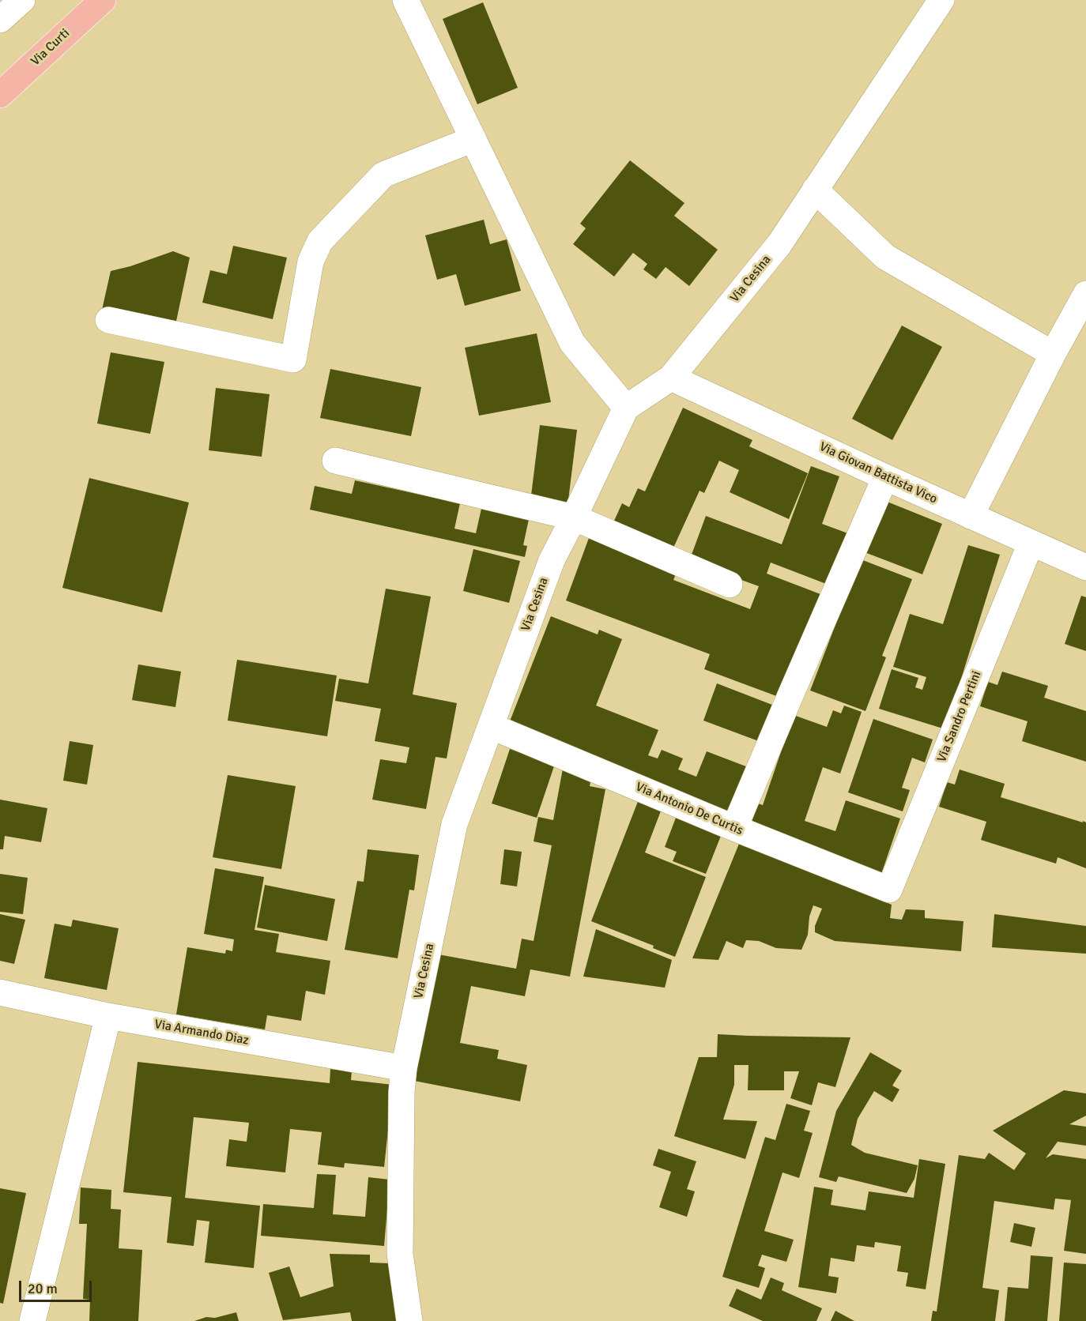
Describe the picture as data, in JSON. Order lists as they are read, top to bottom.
{
  "streets": {
    "main road": ["Via Curti"],
    "street": [
      "Via Cesina",
      "Via Giovan Battista Vico",
      "Via Sandro Pertini",
      "Via Antonio De Curtis",
      "Via Armando Diaz"
    ]
  },
  "crossings": [
    ["Via Cesina", "Via Giovan Battista Vico"],
    ["Via Cesina", "Via Antonio De Curtis"],
    ["Via Cesina", "Via Armando Diaz"],
    ["Via Giovan Battista Vico", "Via Sandro Pertini"],
    ["Via Sandro Pertini", "Via Antonio De Curtis"]
  ],
  "scale_bar": "20 m"
}
